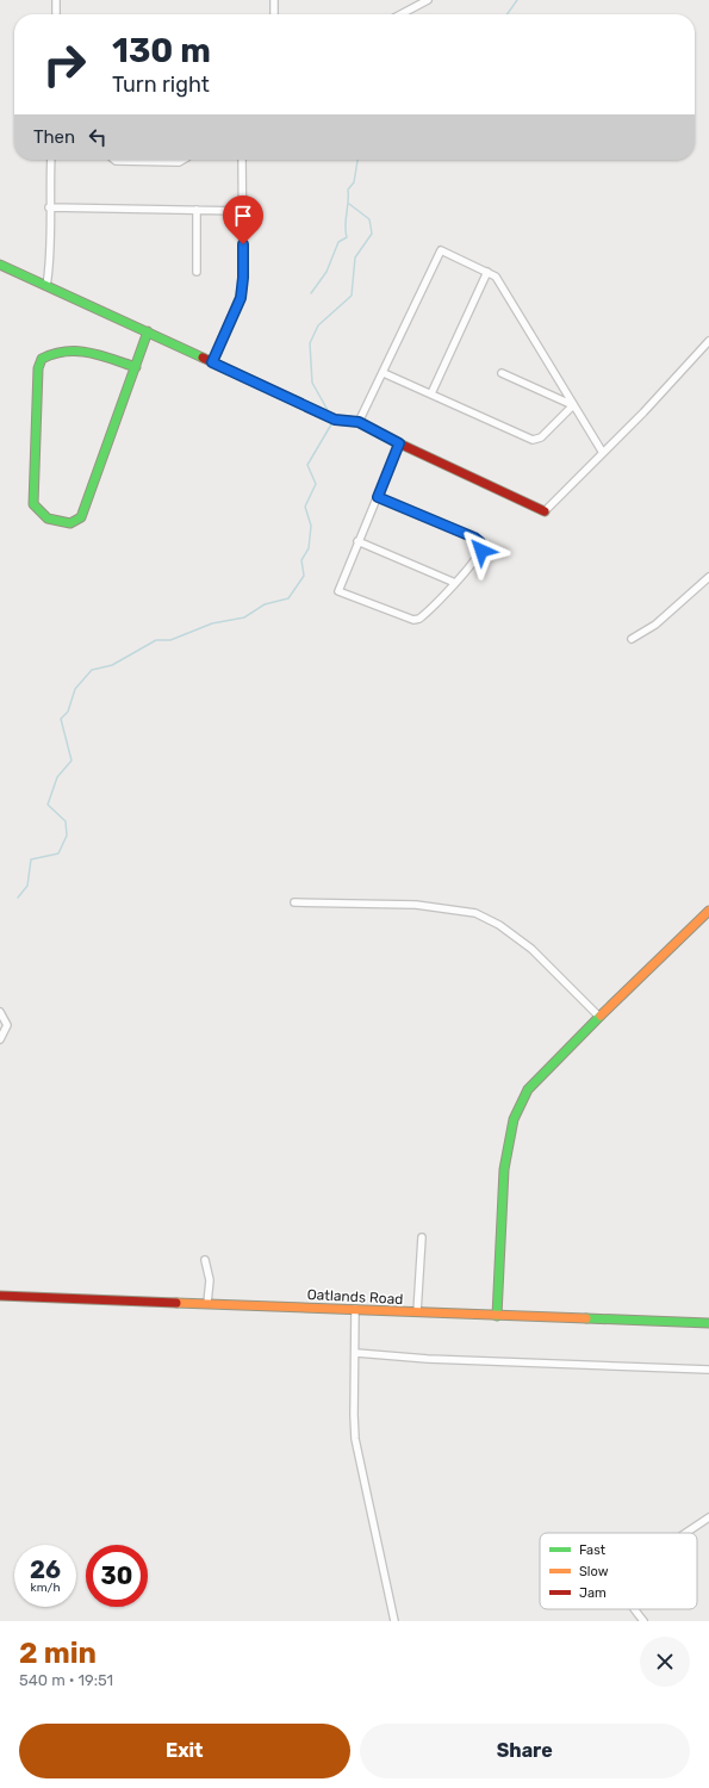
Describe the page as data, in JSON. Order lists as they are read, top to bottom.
{
  "streets": {
    "street": ["Oatlands Road"]
  },
  "legend": ["Fast", "Slow", "Jam"],
  "page": {
    "turn": ["130 m", "Turn right"],
    "then": "Then",
    "speed": "26 km/h",
    "limit": "30",
    "heading": ["2 min", "540 m · 19:51"],
    "buttons": ["Exit", "Share"]
  }
}
